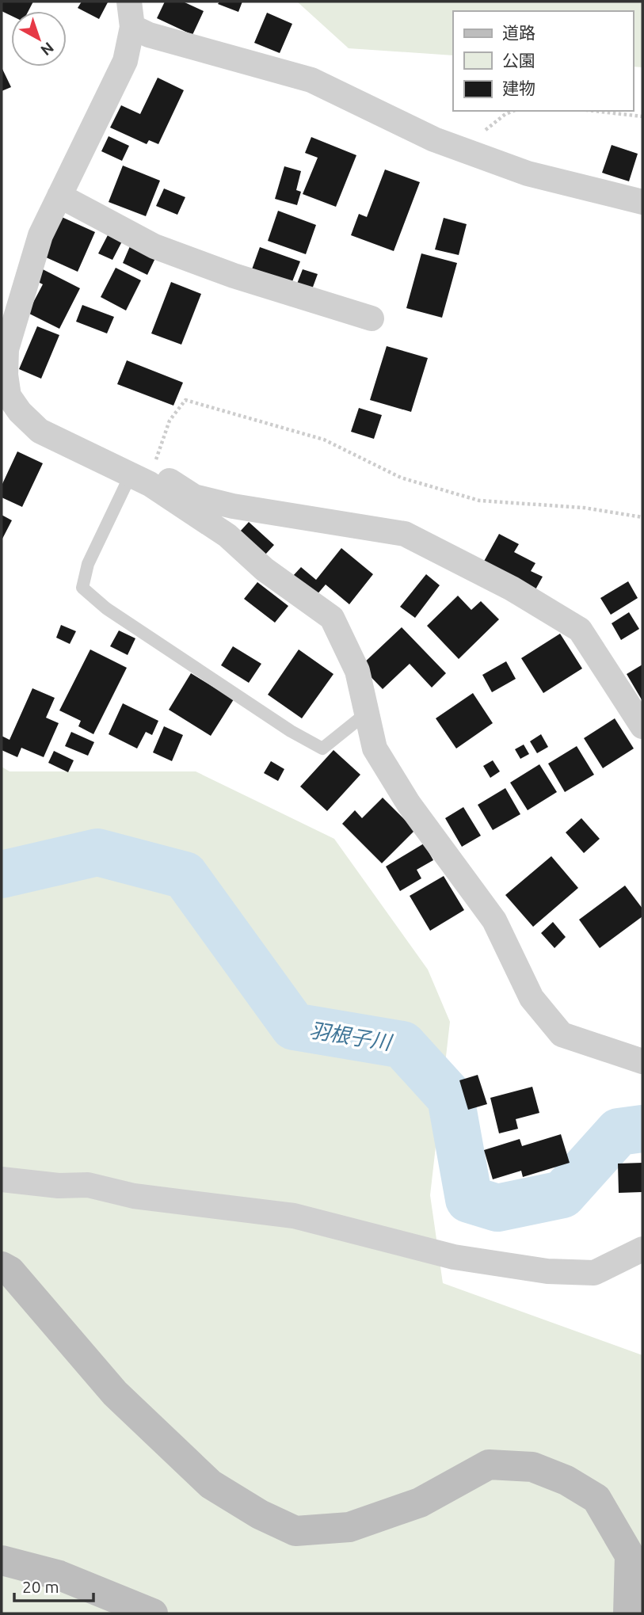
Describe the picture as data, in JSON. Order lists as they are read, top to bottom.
{
  "water": ["羽根子川"],
  "legend": ["道路", "公園", "建物"],
  "scale_bar": "20 m",
  "north": "bottom right"
}
